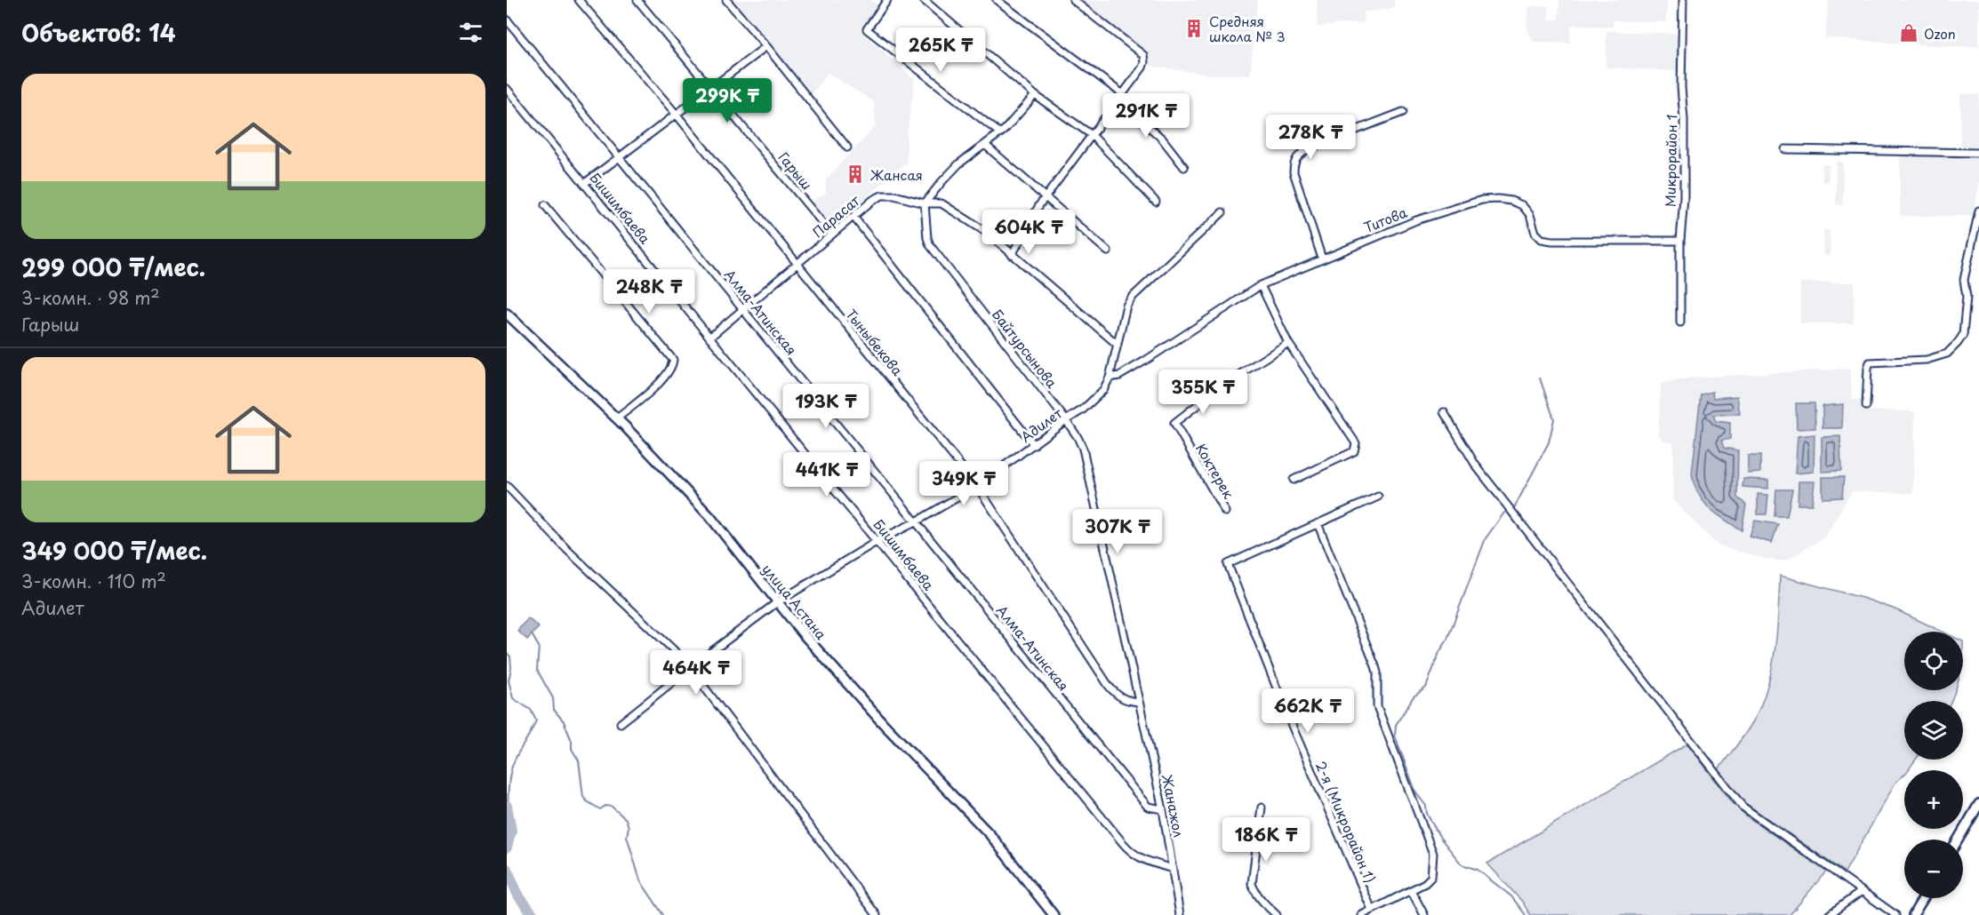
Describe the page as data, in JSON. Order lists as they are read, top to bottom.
{
  "streets": {
    "main road": ["улица Астана"],
    "street": [
      "Микрорайон 1",
      "Гарыш",
      "Бишимбаева",
      "Парасат",
      "Титова",
      "Алма-Атинская",
      "Тыныбекова",
      "Байтурсынова",
      "Адилет",
      "Коктерек",
      "Жанажол",
      "2-я (Микрорайон 1)"
    ]
  },
  "crossings": [
    ["Микрорайон 1", "Титова"],
    ["Гарыш", "Парасат"],
    ["Бишимбаева", "Парасат"],
    ["Бишимбаева", "Адилет"],
    ["Бишимбаева", "Жанажол"],
    ["Парасат", "Алма-Атинская"],
    ["Парасат", "Тыныбекова"],
    ["Парасат", "Байтурсынова"],
    ["Парасат", "Адилет"],
    ["Титова", "Адилет"],
    ["Алма-Атинская", "Адилет"],
    ["Алма-Атинская", "Жанажол"],
    ["Тыныбекова", "Байтурсынова"],
    ["Тыныбекова", "Адилет"],
    ["Тыныбекова", "Жанажол"],
    ["Байтурсынова", "Адилет"],
    ["Байтурсынова", "Жанажол"],
    ["Адилет", "улица Астана"]
  ],
  "places": {
    "building": ["Средняя школа № 3", "Жансая"],
    "shop": ["Ozon"]
  },
  "page": {
    "heading": "Объектов: 14",
    "price": [
      "265K ₸",
      "299K ₸",
      "291K ₸",
      "278K ₸",
      "604K ₸",
      "248K ₸",
      "355K ₸",
      "193K ₸",
      "441K ₸",
      "349K ₸",
      "307K ₸",
      "464K ₸",
      "662K ₸",
      "186K ₸"
    ],
    "list": [
      {
        "name": "299 000 ₸/мес.",
        "note": "3-комн. · 98 m² · Гарыш"
      },
      {
        "name": "349 000 ₸/мес.",
        "note": "3-комн. · 110 m² · Адилет"
      }
    ],
    "map_buttons": ["+", "−"]
  }
}
